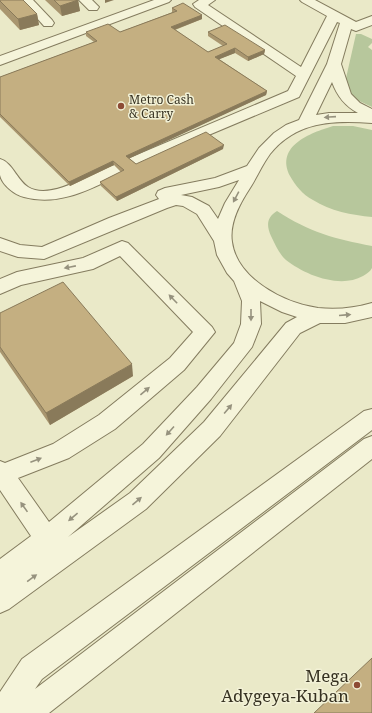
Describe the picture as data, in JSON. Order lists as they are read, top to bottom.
{
  "places": ["Metro Cash & Carry", "Mega Adygeya-Kuban"]
}
